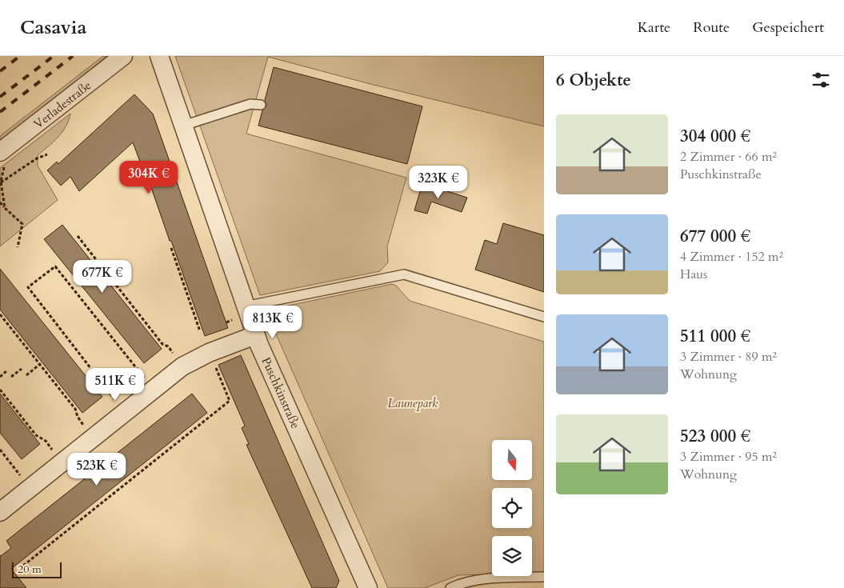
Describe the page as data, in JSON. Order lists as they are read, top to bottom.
{
  "streets": {
    "street": ["Verladestraße", "Puschkinstraße"]
  },
  "parks": ["Launepark"],
  "scale_bar": "20 m",
  "north": "bottom",
  "page": {
    "header": "Casavia",
    "nav": ["Karte", "Route", "Gespeichert"],
    "heading": "6 Objekte",
    "list": [
      {
        "name": "304 000 €",
        "note": "2 Zimmer · 66 m² · Puschkinstraße"
      },
      {
        "name": "677 000 €",
        "note": "4 Zimmer · 152 m² · Haus"
      },
      {
        "name": "511 000 €",
        "note": "3 Zimmer · 89 m² · Wohnung"
      },
      {
        "name": "523 000 €",
        "note": "3 Zimmer · 95 m² · Wohnung"
      }
    ],
    "price": [
      "304K €",
      "323K €",
      "677K €",
      "813K €",
      "511K €",
      "523K €"
    ],
    "scale": "20 m"
  }
}
